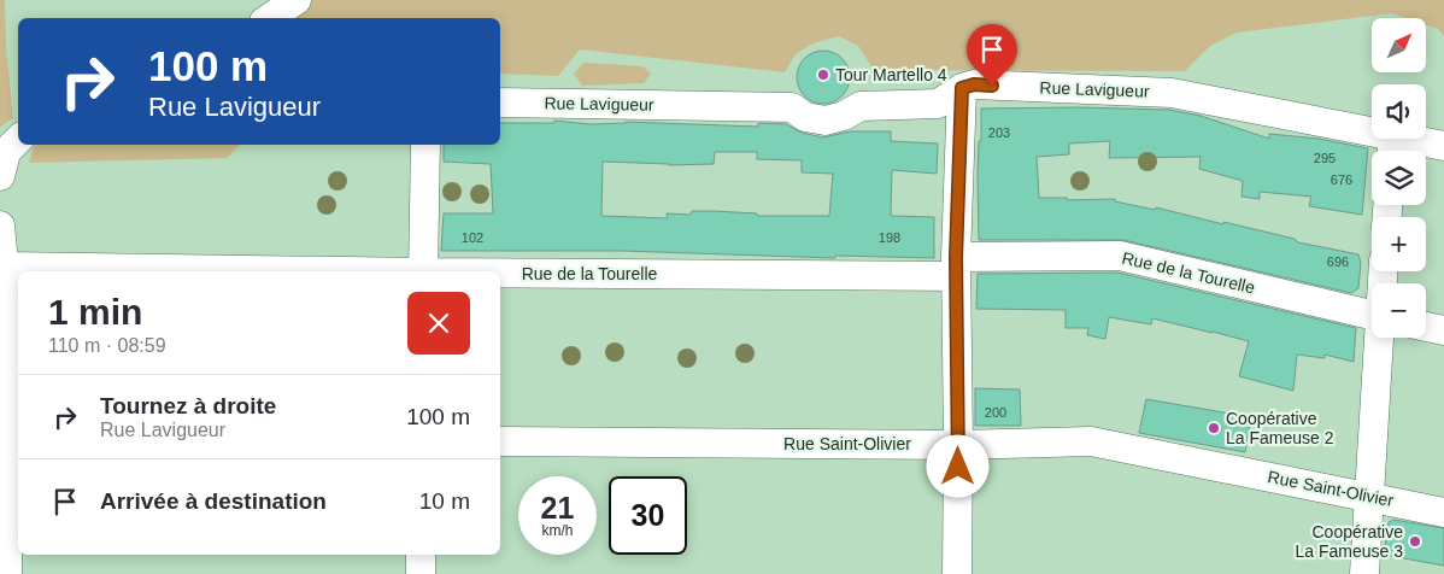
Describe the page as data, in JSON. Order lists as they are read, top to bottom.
{
  "streets": {
    "street": ["Rue Lavigueur", "Rue de la Tourelle", "Rue Saint-Olivier"]
  },
  "places": ["Tour Martello 4", "Coopérative La Fameuse 2", "Coopérative La Fameuse 3"],
  "house_numbers": [
    "203",
    "295",
    "676",
    "102",
    "198",
    "696",
    "200"
  ],
  "north": "top right",
  "page": {
    "map_buttons": ["+", "−"],
    "turn": ["100 m", "Rue Lavigueur"],
    "heading": ["1 min", "110 m · 08:59"],
    "list": [
      {
        "name": "Tournez à droite",
        "note": "Rue Lavigueur",
        "value": "100 m"
      },
      {
        "name": "Arrivée à destination",
        "value": "10 m"
      }
    ],
    "speed": "21 km/h",
    "limit": "30"
  }
}
